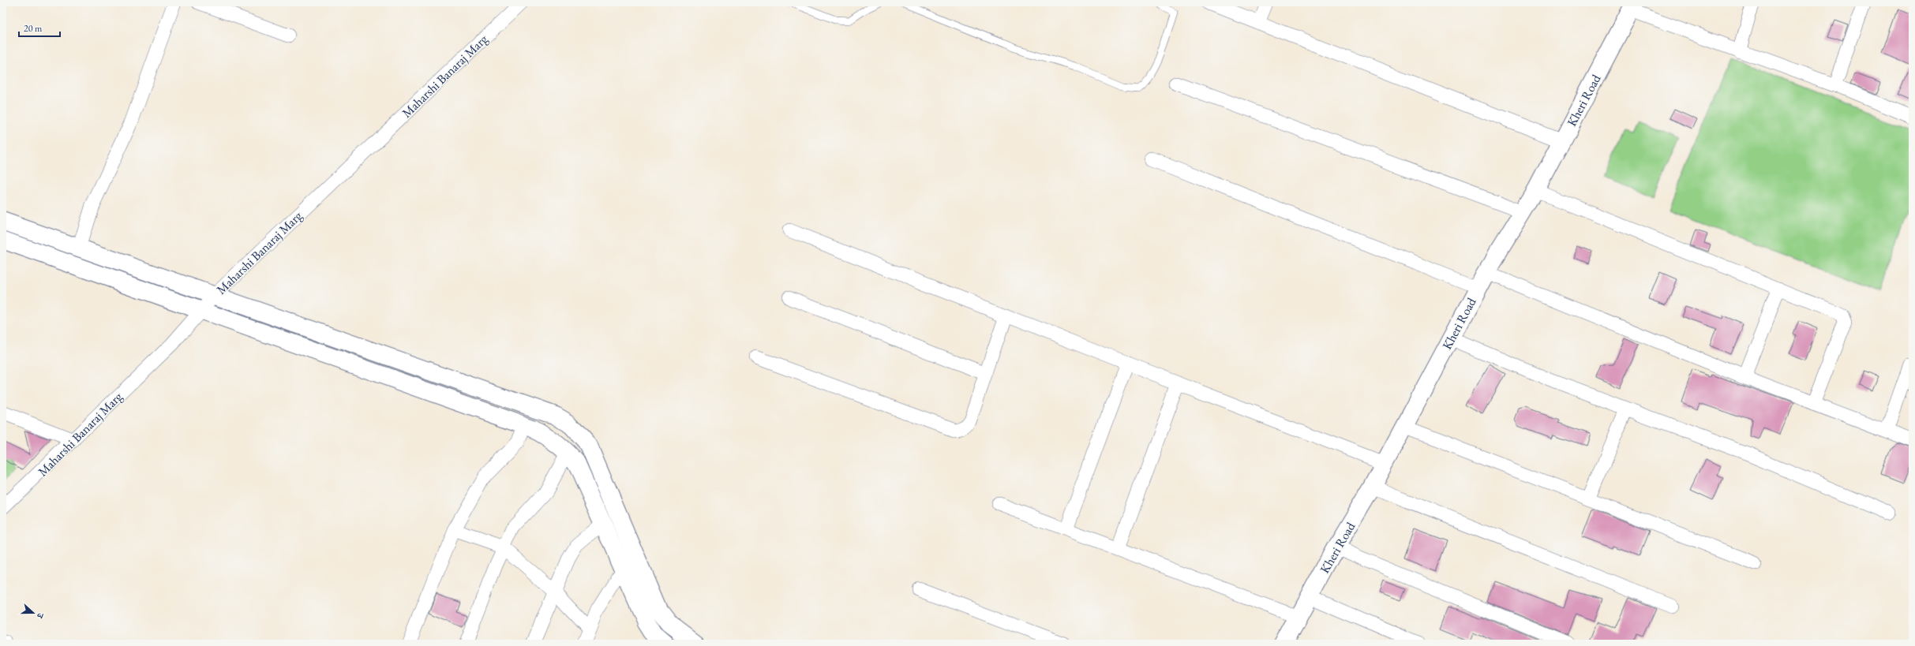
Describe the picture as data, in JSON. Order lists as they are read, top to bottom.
{
  "streets": {
    "street": ["Maharshi Banaraj Marg", "Kheri Road"]
  },
  "scale_bar": "20 m",
  "north": "right"
}
